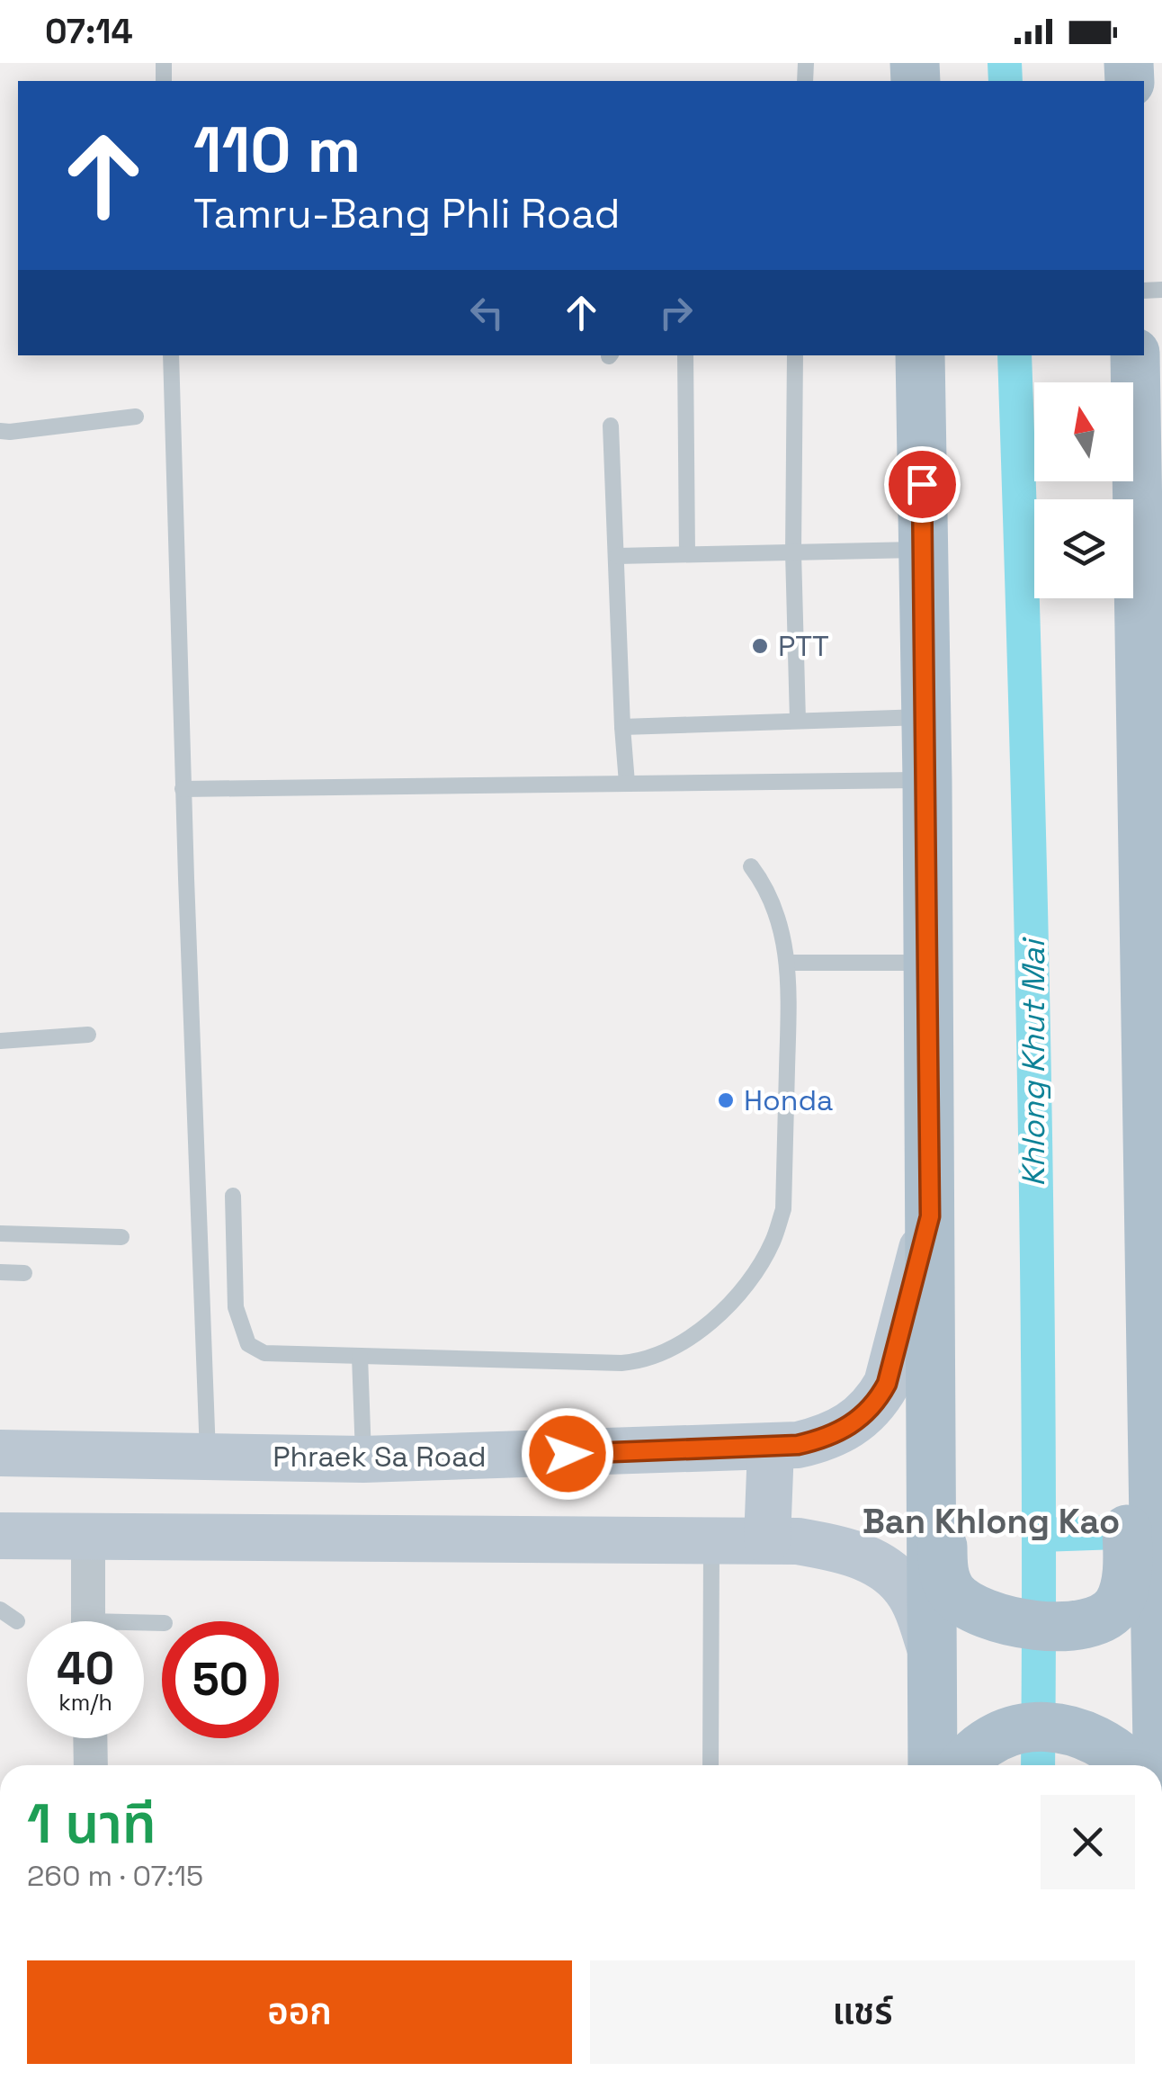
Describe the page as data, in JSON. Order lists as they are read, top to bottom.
{
  "streets": {
    "main road": ["Phraek Sa Road"]
  },
  "districts": ["Ban Khlong Kao"],
  "water": ["Khlong Khut Mai"],
  "places": ["PTT", "Honda"],
  "north": "top",
  "page": {
    "status": "07:14",
    "turn": ["110 m", "Tamru-Bang Phli Road"],
    "speed": "40 km/h",
    "limit": "50",
    "heading": ["1 นาที", "260 m · 07:15"],
    "buttons": ["ออก", "แชร์"]
  }
}
